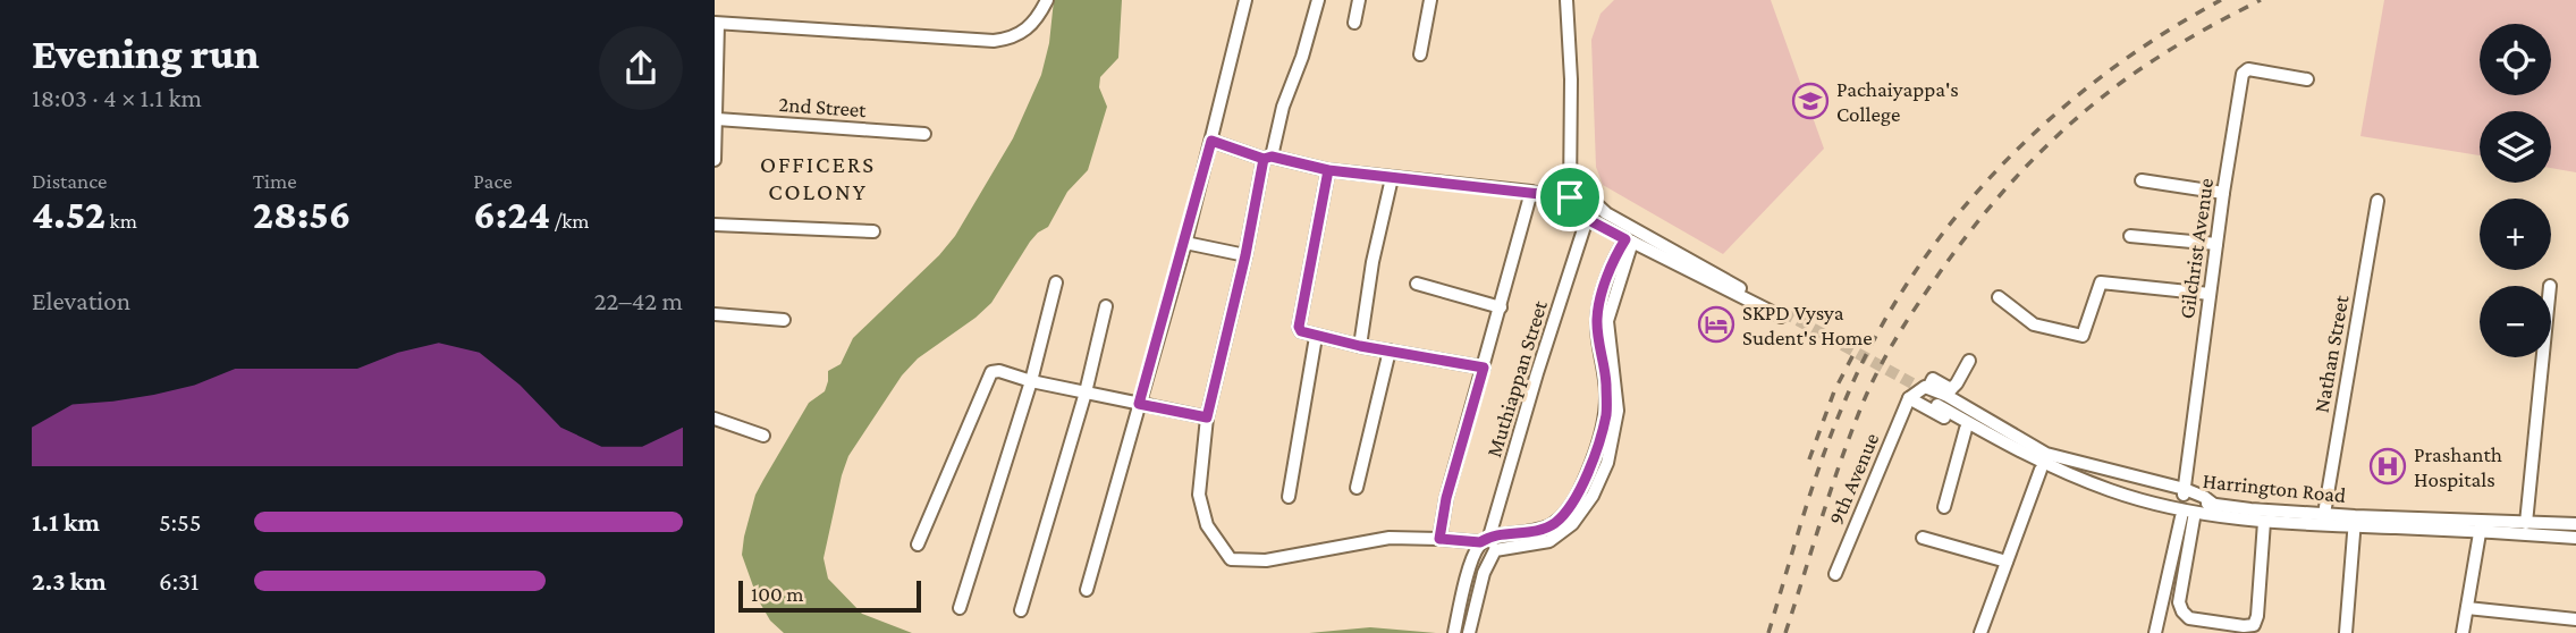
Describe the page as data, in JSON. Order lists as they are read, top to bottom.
{
  "streets": {
    "street": [
      "2nd Street",
      "Gilchrist Avenue",
      "Nathan Street",
      "Muthiappan Street",
      "9th Avenue",
      "Harrington Road"
    ]
  },
  "crossings": [
    ["Gilchrist Avenue", "Harrington Road"],
    ["Nathan Street", "Harrington Road"],
    ["9th Avenue", "Harrington Road"]
  ],
  "districts": ["OFFICERS COLONY"],
  "places": {
    "school or university": ["Pachaiyappa's College"],
    "hotel": ["SKPD Vysya Sudent's Home"],
    "hospital": ["Prashanth Hospitals"]
  },
  "scale_bar": "100 m",
  "page": {
    "heading": ["Evening run", "18:03 · 4 × 1.1 km"],
    "map_buttons": ["+", "−"],
    "stats": [
      ["Distance", "4.52 km"],
      ["Time", "28:56"],
      ["Pace", "6:24 /km"]
    ],
    "chart": ["Elevation", "22–42 m"],
    "list": [
      {
        "name": "1.1 km",
        "note": "5:55"
      },
      {
        "name": "2.3 km",
        "note": "6:31"
      }
    ],
    "scale": "100 m"
  }
}
